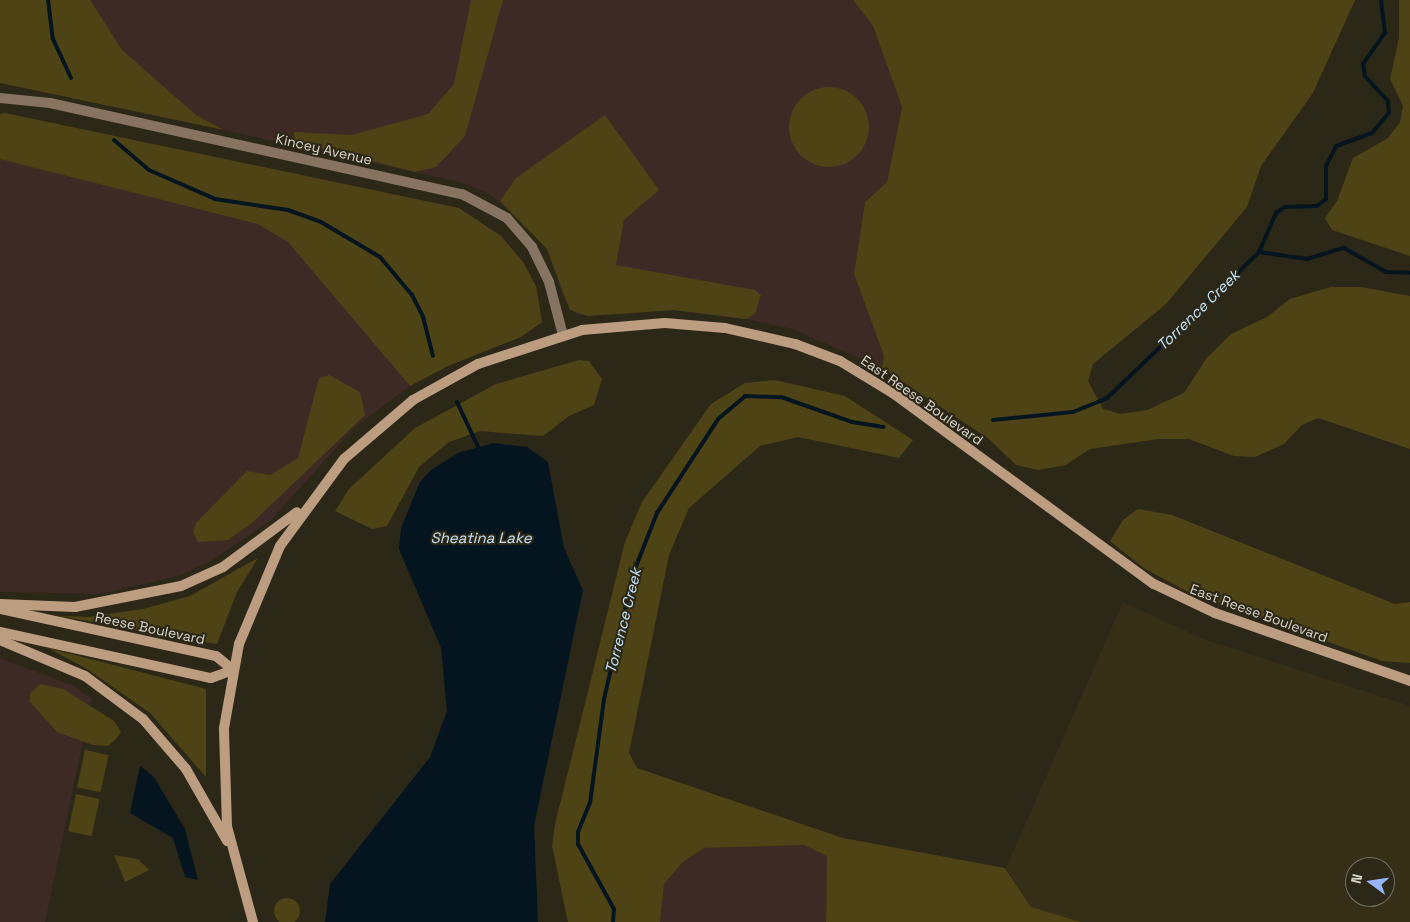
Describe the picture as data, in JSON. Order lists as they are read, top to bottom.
{
  "streets": {
    "street": ["Kincey Avenue", "East Reese Boulevard", "Reese Boulevard"]
  },
  "crossings": [
    ["Kincey Avenue", "East Reese Boulevard"],
    ["East Reese Boulevard", "Reese Boulevard"]
  ],
  "water": ["Torrence Creek", "Sheatina Lake"],
  "north": "left"
}
